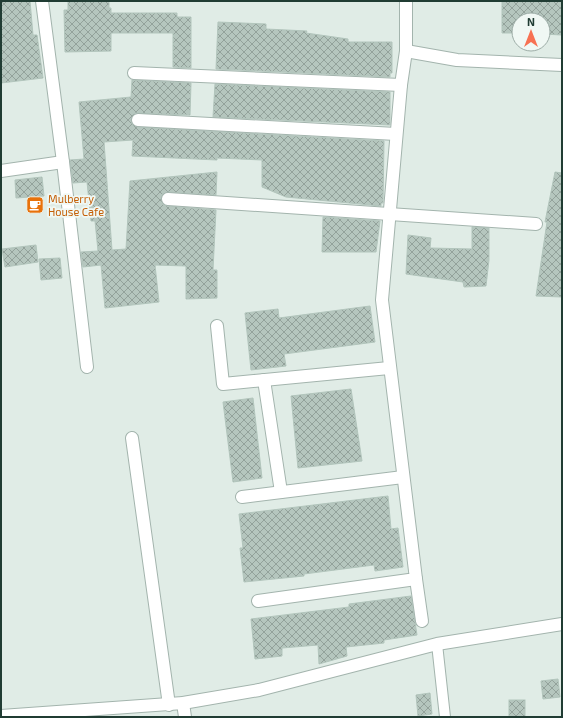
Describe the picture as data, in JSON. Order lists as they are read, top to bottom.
{
  "places": {
    "cafe": ["Mulberry House Cafe"]
  },
  "north": "top"
}
